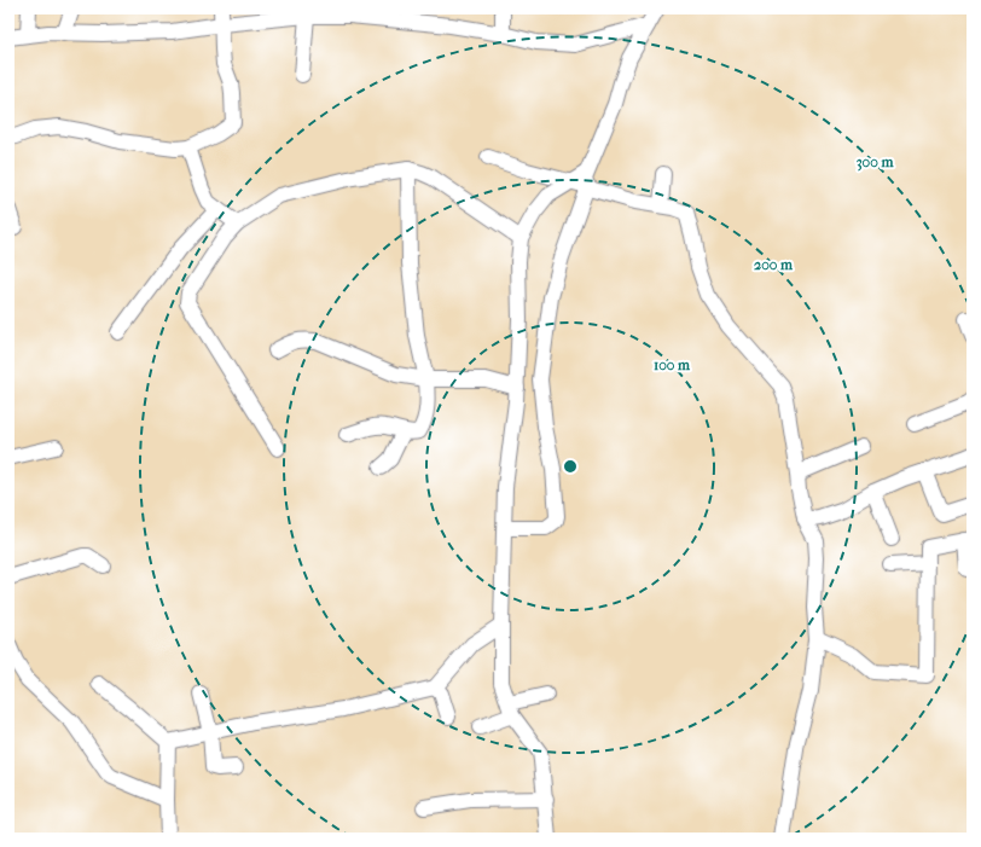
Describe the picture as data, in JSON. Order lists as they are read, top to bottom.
{
  "rings": ["300 m", "200 m", "100 m"]
}
